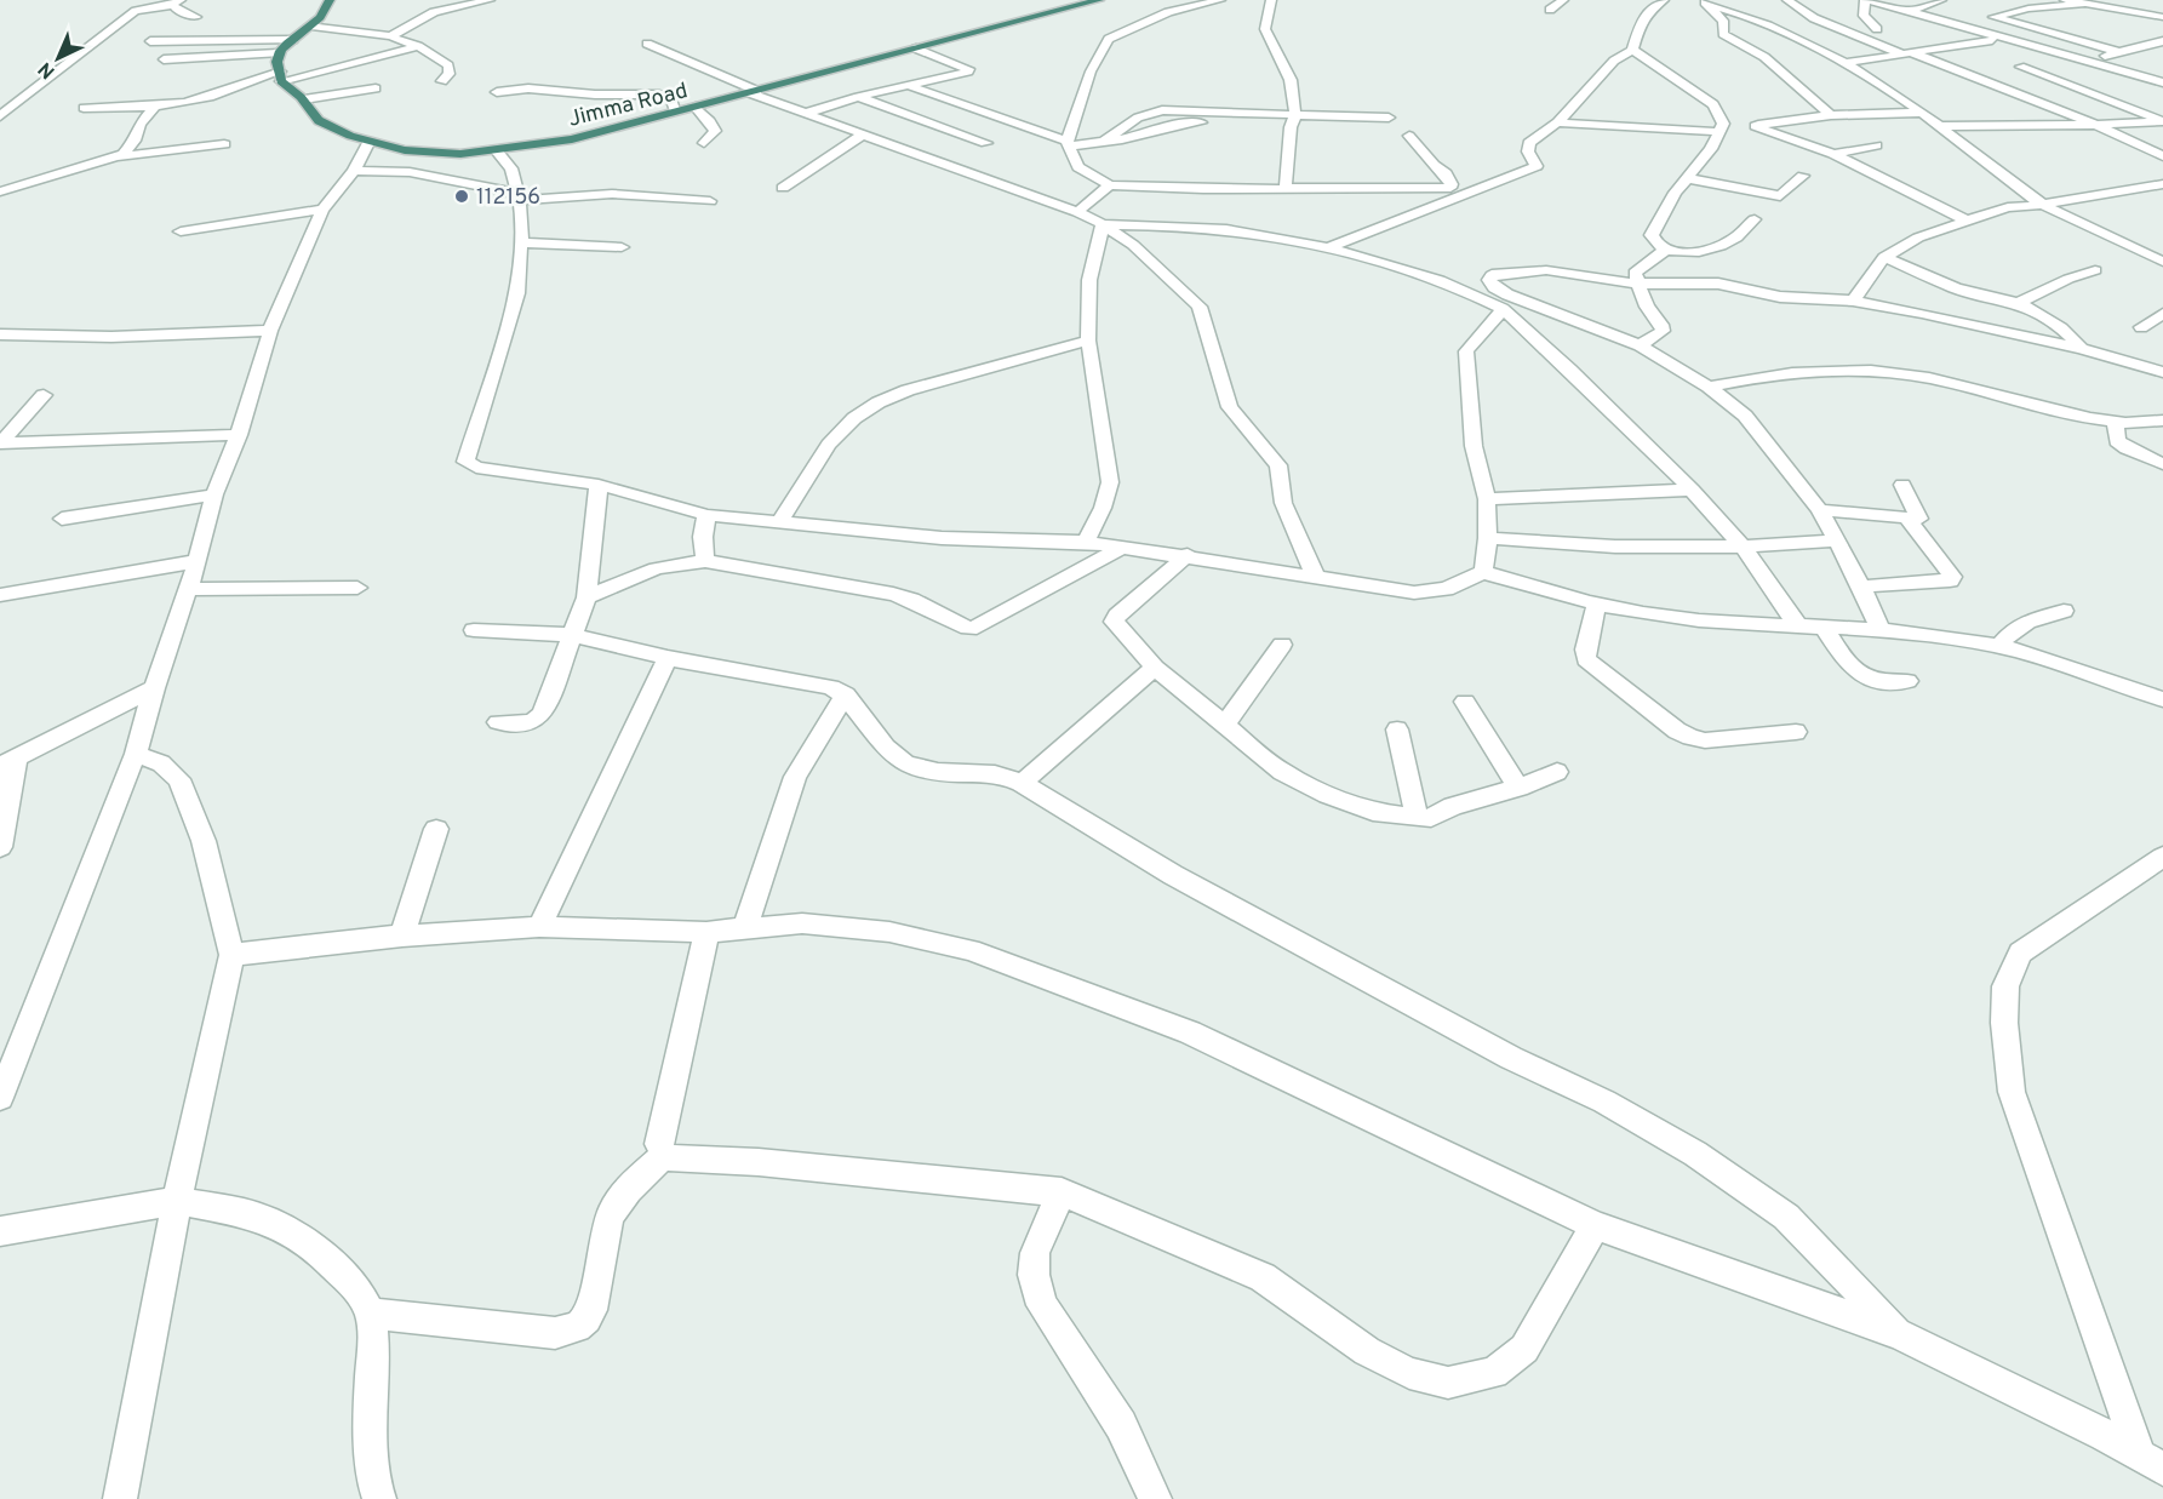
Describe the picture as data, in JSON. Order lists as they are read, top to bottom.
{
  "streets": {
    "highway": ["Jimma Road"]
  },
  "places": ["112156"],
  "north": "bottom left"
}
